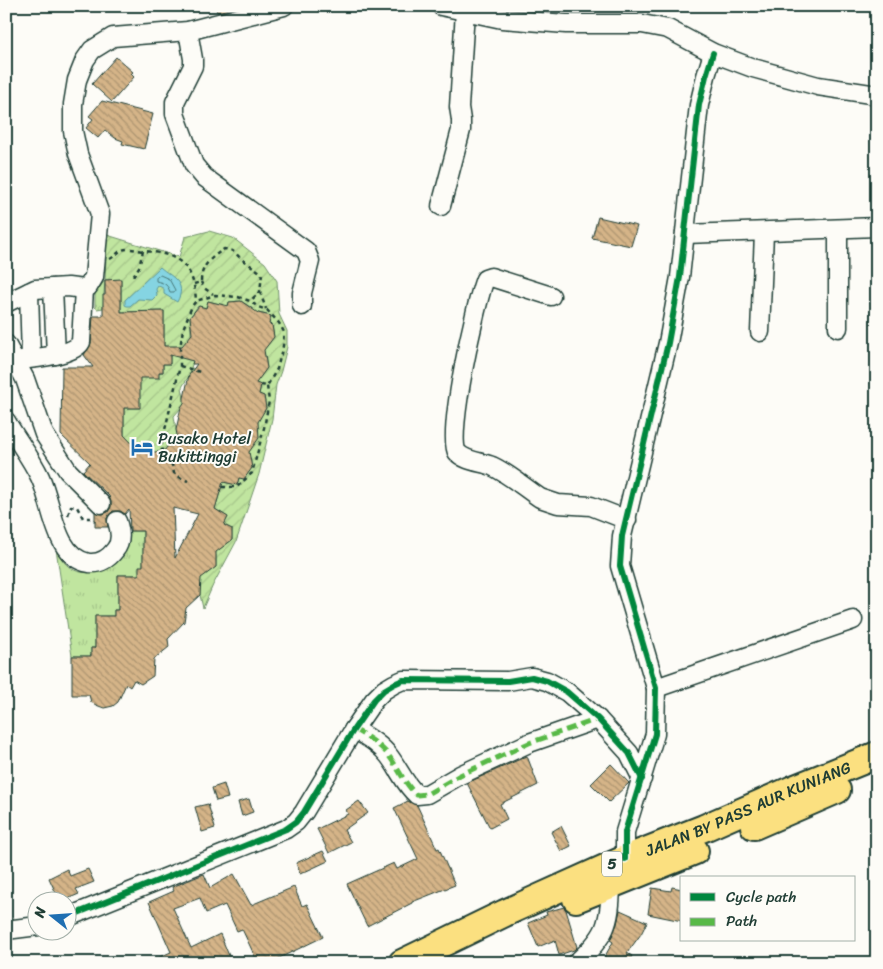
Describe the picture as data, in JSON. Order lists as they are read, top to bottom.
{
  "streets": {
    "highway": ["JALAN BY PASS AUR KUNIANG", "5"]
  },
  "places": {
    "hotel": ["Pusako Hotel Bukittinggi"]
  },
  "legend": ["Cycle path", "Path"],
  "north": "left"
}
